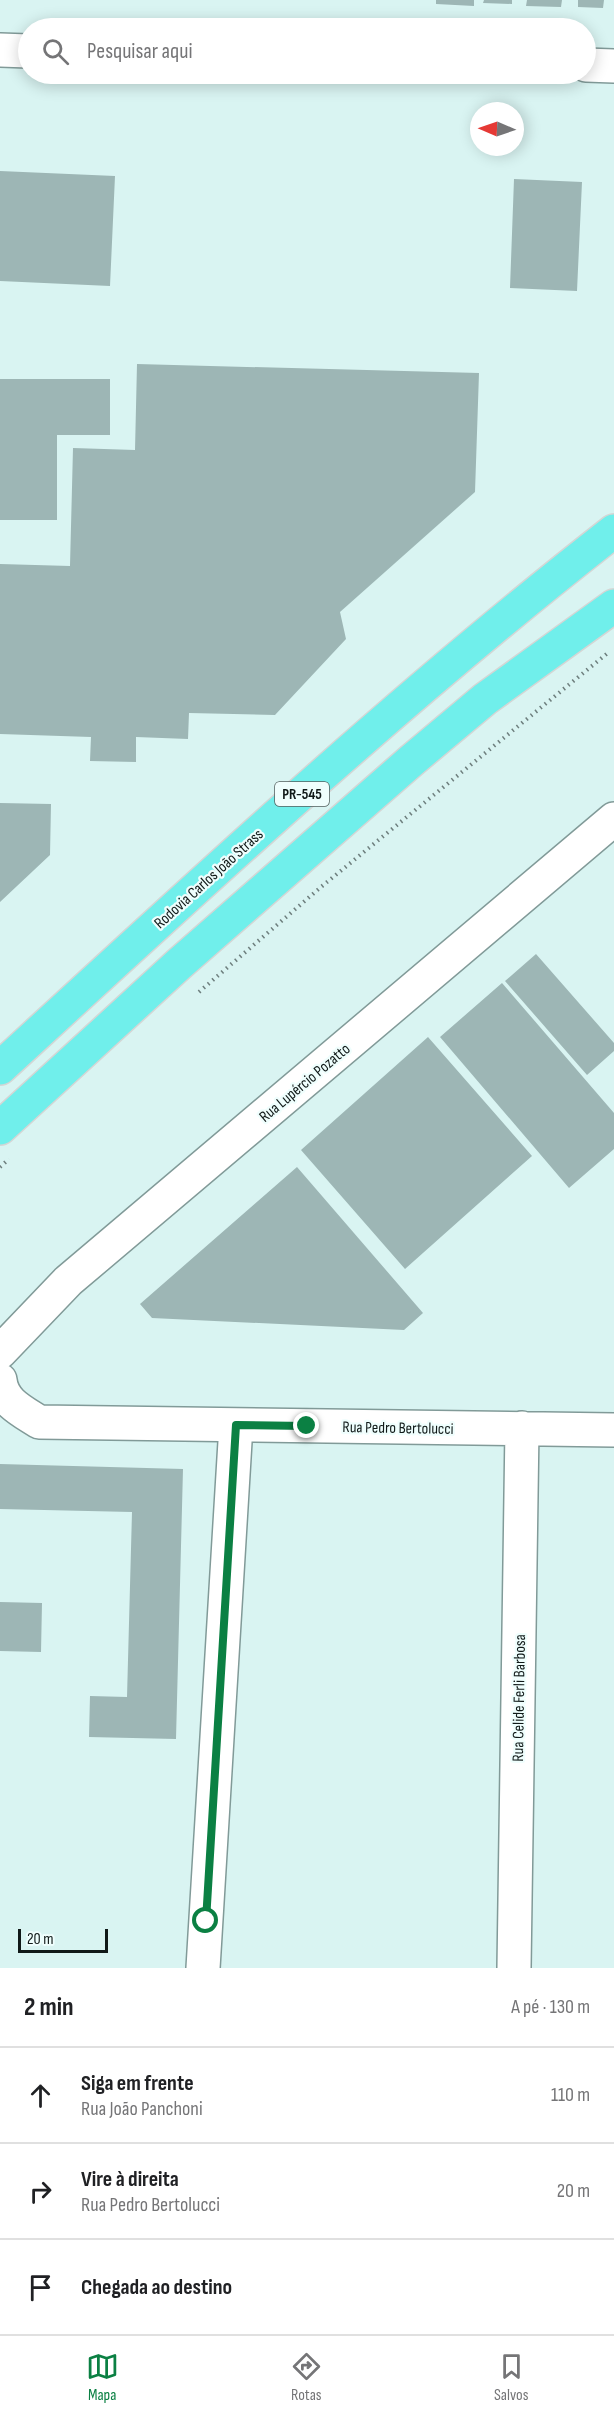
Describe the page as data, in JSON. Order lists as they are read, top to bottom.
{
  "streets": {
    "highway": ["PR-545", "Rodovia Carlos João Strass"],
    "street": ["Rua Lupércio Pozatto", "Rua Pedro Bertolucci", "Rua Celide Ferli Barbosa"]
  },
  "crossings": [
    ["Rua Pedro Bertolucci", "Rua Celide Ferli Barbosa"]
  ],
  "scale_bar": "20 m",
  "north": "left",
  "page": {
    "search": "Pesquisar aqui",
    "scale": "20 m",
    "heading": ["2 min", "A pé · 130 m"],
    "list": [
      ["Siga em frente", "Rua João Panchoni", "110 m"],
      ["Vire à direita", "Rua Pedro Bertolucci", "20 m"],
      "Chegada ao destino"
    ],
    "nav": ["Mapa", "Rotas", "Salvos"]
  }
}
